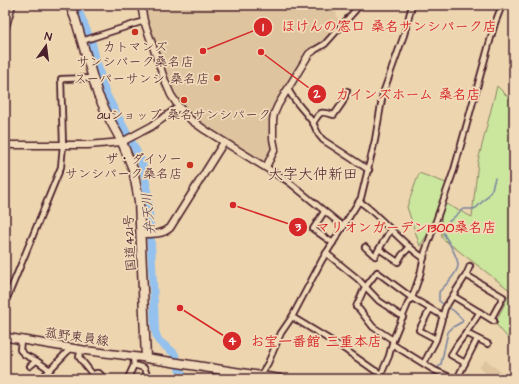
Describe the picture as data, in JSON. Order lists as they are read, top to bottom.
{
  "streets": {
    "highway": ["国道421号"],
    "main road": ["菰野東員線"]
  },
  "crossings": [
    ["国道421号", "菰野東員線"]
  ],
  "districts": ["大字大仲新田"],
  "water": ["弁天川"],
  "places": [
    "カトマンズ サンシパーク桑名店",
    "ほけんの窓口 桑名サンシパーク店",
    "カインズホーム 桑名店",
    "スーパーサンシ 桑名店",
    "auショップ 桑名サンシパーク",
    "ザ・ダイソー サンシパーク桑名店",
    "マリオンガーデン1300桑名店",
    "お宝一番館 三重本店"
  ],
  "north": "top"
}
